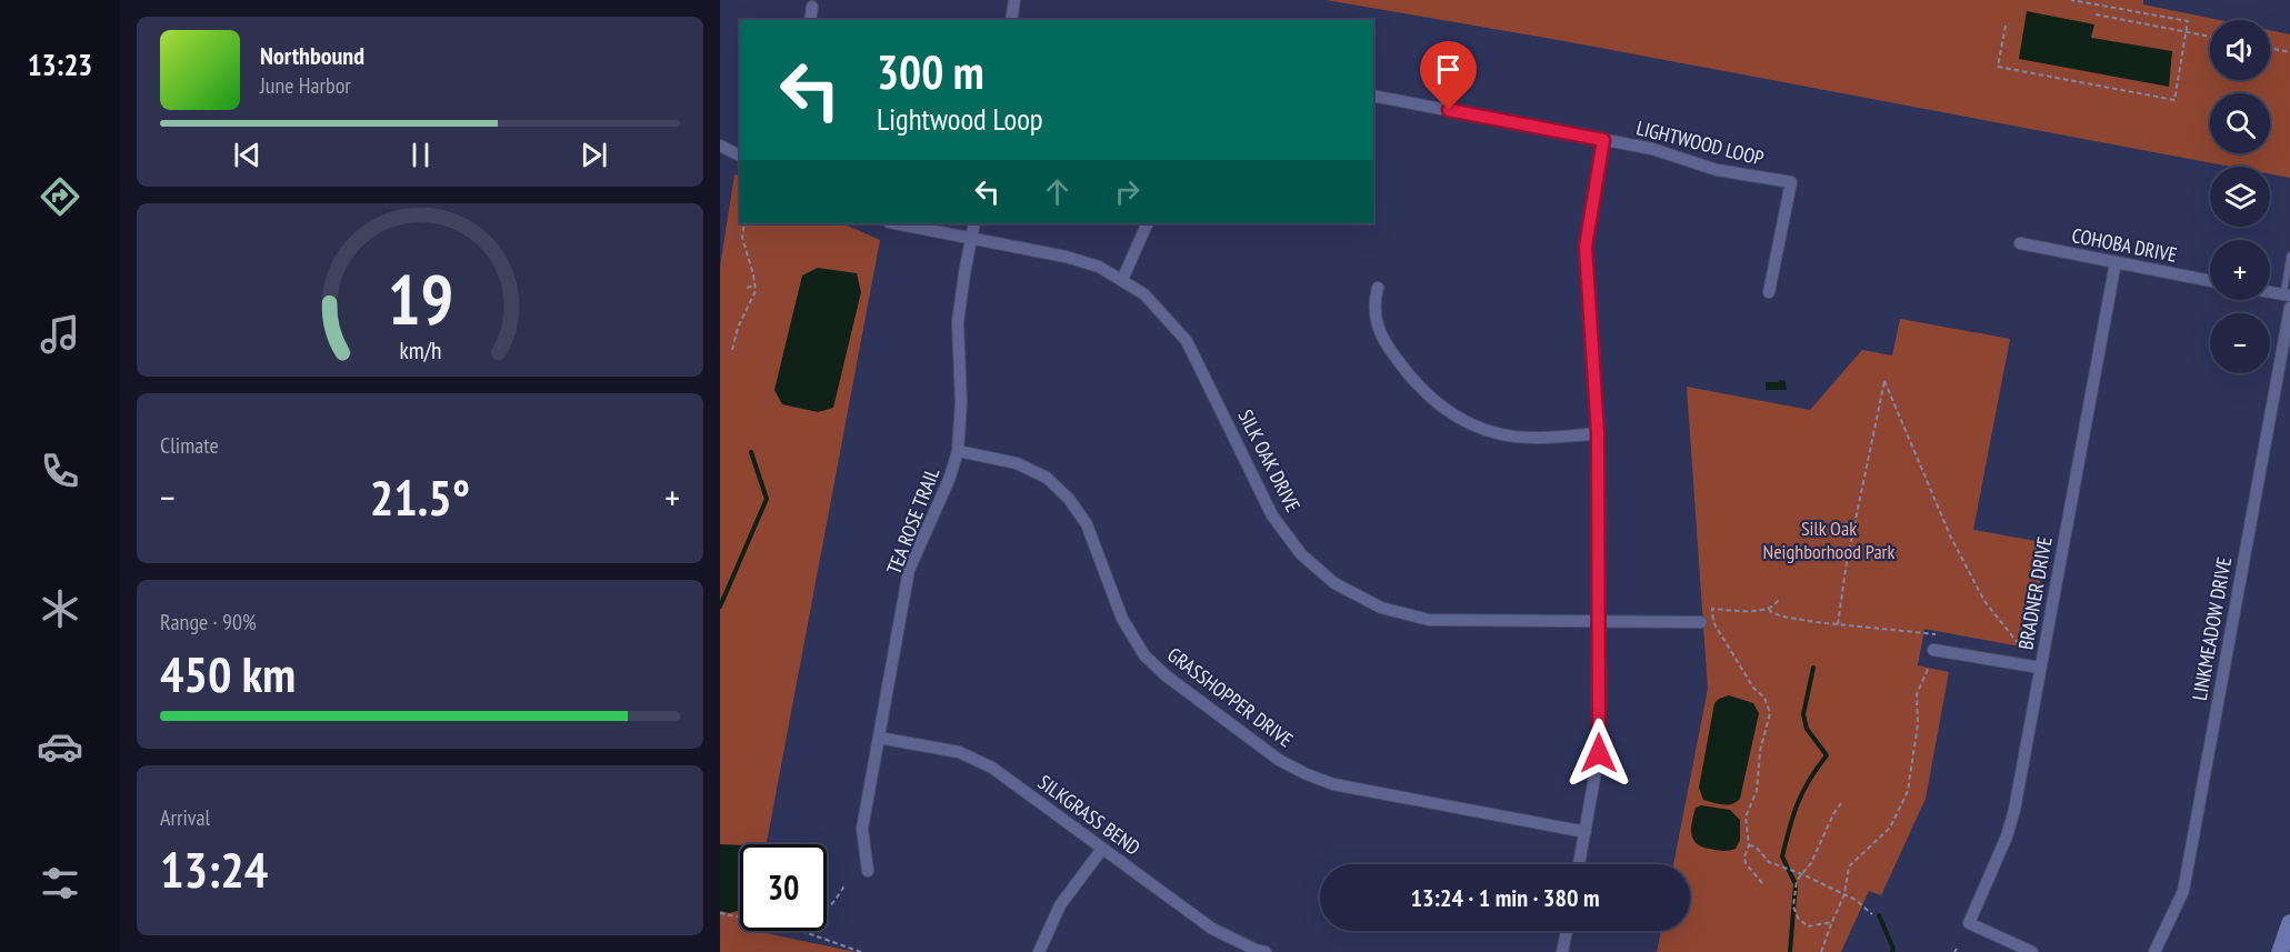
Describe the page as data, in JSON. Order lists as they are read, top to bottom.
{
  "streets": {
    "street": [
      "LIGHTWOOD LOOP",
      "COHOBA DRIVE",
      "SILK OAK DRIVE",
      "TEA ROSE TRAIL",
      "BRADNER DRIVE",
      "LINKMEADOW DRIVE",
      "GRASSHOPPER DRIVE",
      "SILKGRASS BEND"
    ]
  },
  "crossings": [
    ["COHOBA DRIVE", "BRADNER DRIVE"],
    ["SILK OAK DRIVE", "TEA ROSE TRAIL"],
    ["TEA ROSE TRAIL", "GRASSHOPPER DRIVE"],
    ["TEA ROSE TRAIL", "SILKGRASS BEND"]
  ],
  "parks": ["Silk Oak Neighborhood Park"],
  "page": {
    "tabs": "13:23",
    "map_buttons": ["+", "−"],
    "turn": ["300 m", "Lightwood Loop"],
    "song": ["Northbound", "June Harbor"],
    "tile": [
      "Climate",
      ["Range · 90%", "450 km"],
      ["Arrival", "13:24"]
    ],
    "heat": ["−", "21.5°", "+"],
    "limit": "30",
    "trip": "13:24 · 1 min · 380 m",
    "gauge": ["19", "km/h"]
  }
}
